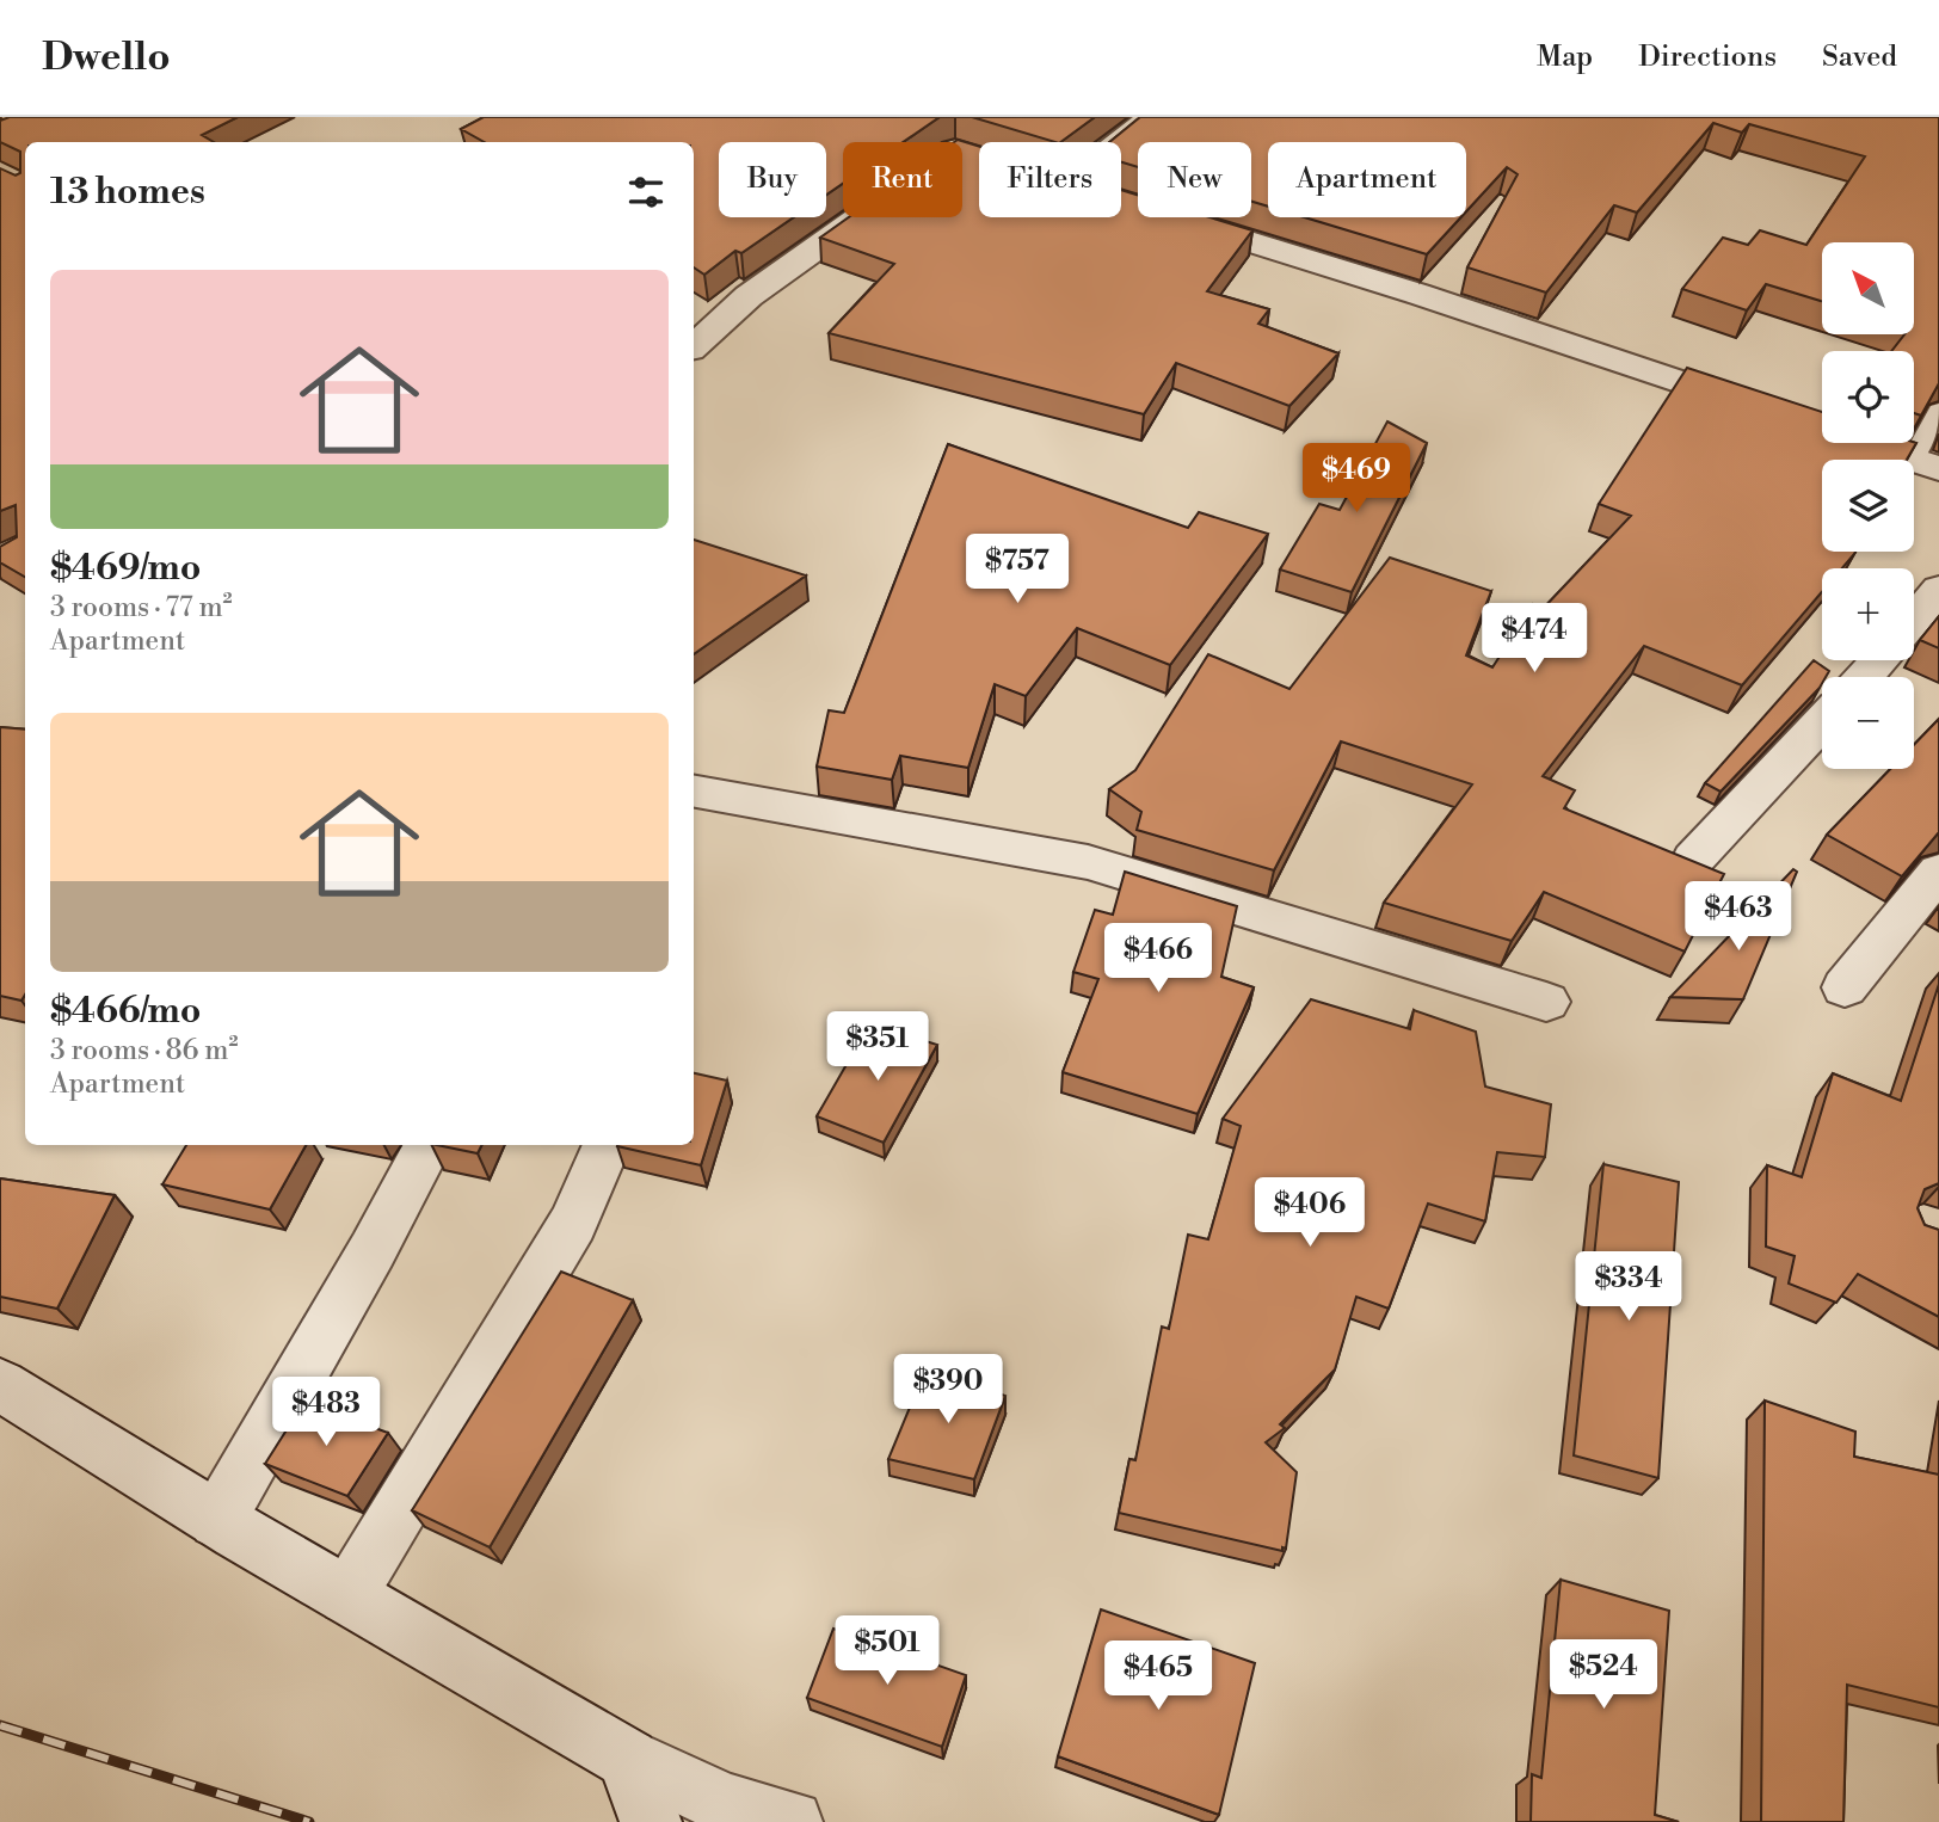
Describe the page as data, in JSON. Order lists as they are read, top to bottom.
{
  "north": "top left",
  "page": {
    "header": "Dwello",
    "nav": ["Map", "Directions", "Saved"],
    "chip": [
      "Buy",
      "Rent",
      "Filters",
      "New",
      "Apartment"
    ],
    "heading": "13 homes",
    "map_buttons": ["+", "−"],
    "list": [
      {
        "name": "$469/mo",
        "note": "3 rooms · 77 m² · Apartment"
      },
      {
        "name": "$466/mo",
        "note": "3 rooms · 86 m² · Apartment"
      }
    ],
    "price": [
      "$469",
      "$757",
      "$474",
      "$463",
      "$466",
      "$351",
      "$406",
      "$334",
      "$390",
      "$483",
      "$501",
      "$524",
      "$465"
    ]
  }
}
